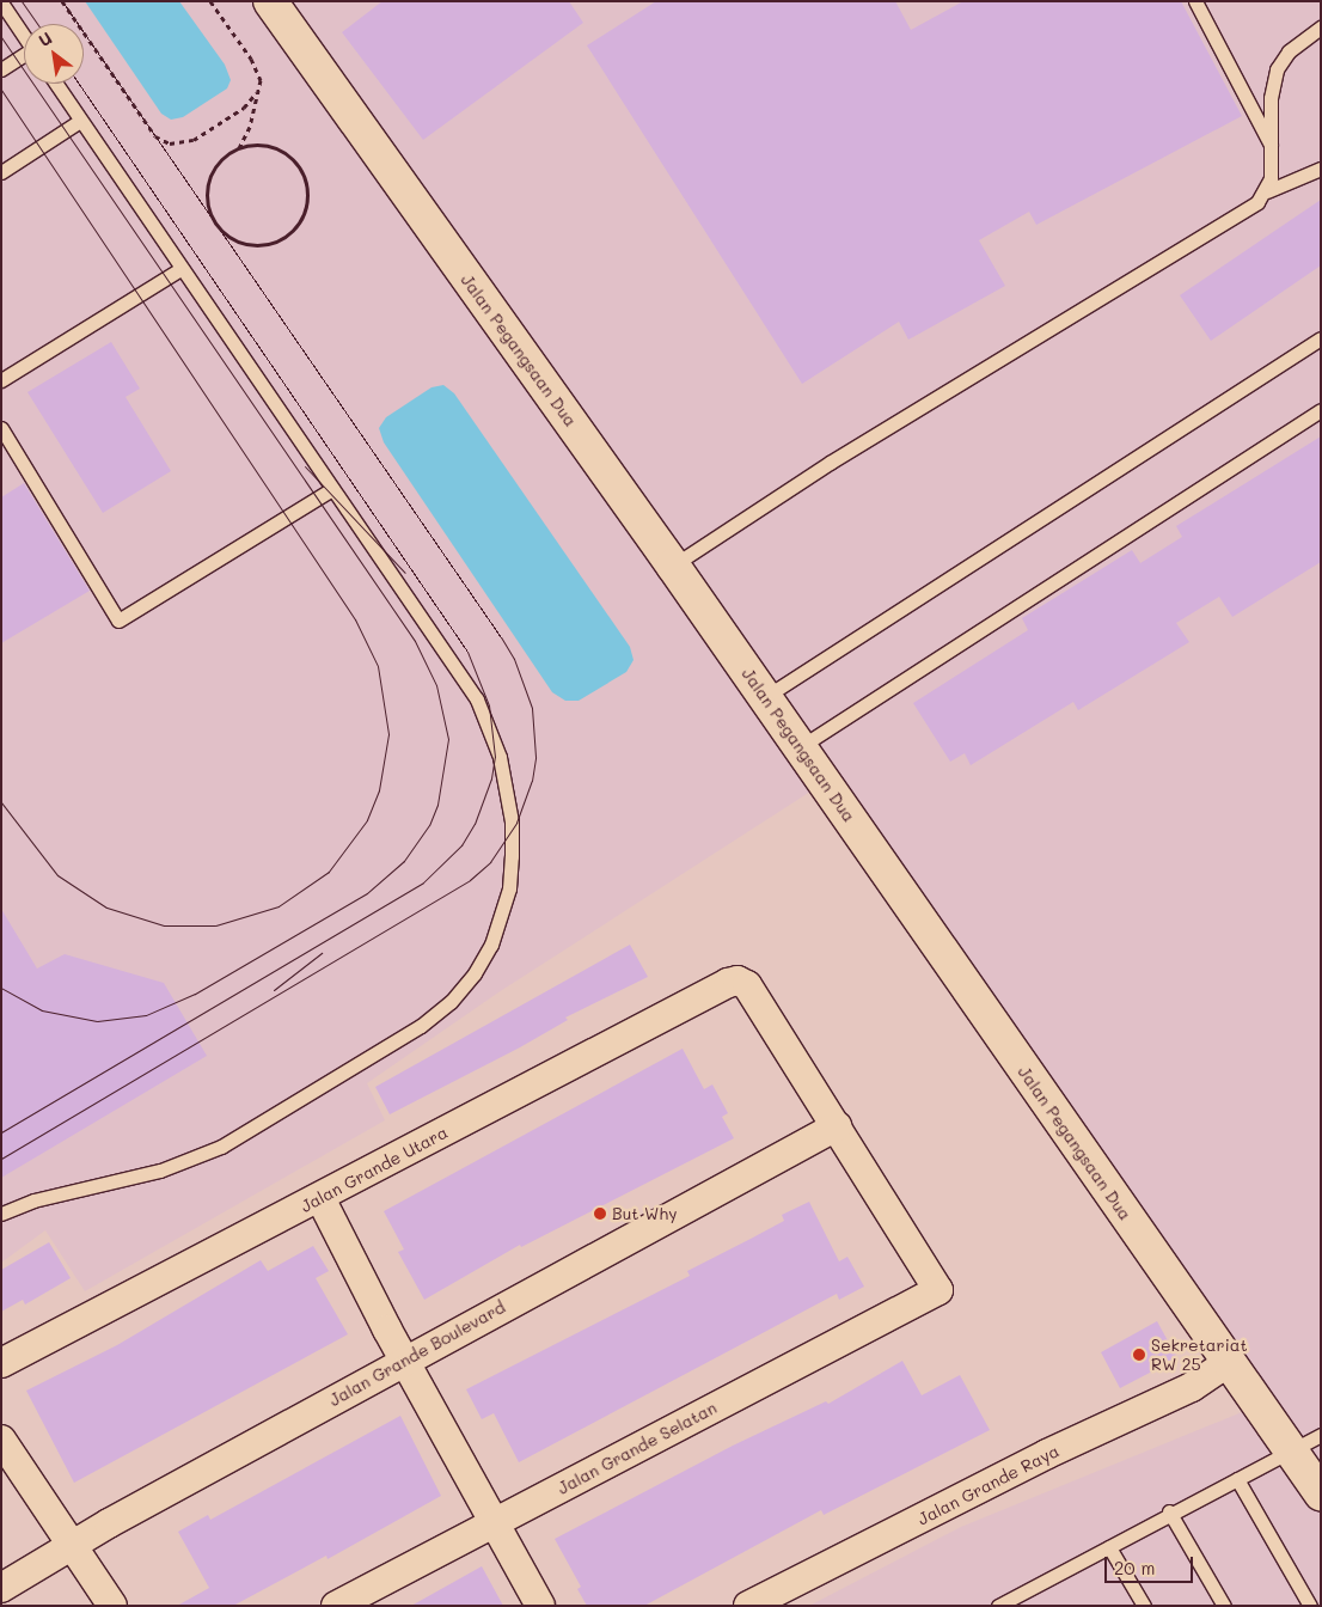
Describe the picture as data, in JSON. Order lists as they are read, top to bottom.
{
  "streets": {
    "main road": ["Jalan Pegangsaan Dua"],
    "street": [
      "Jalan Grande Utara",
      "Jalan Grande Boulevard",
      "Jalan Grande Selatan",
      "Jalan Grande Raya"
    ]
  },
  "crossings": [
    ["Jalan Pegangsaan Dua", "Jalan Grande Raya"],
    ["Jalan Grande Utara", "Jalan Grande Boulevard"],
    ["Jalan Grande Utara", "Jalan Grande Selatan"],
    ["Jalan Grande Boulevard", "Jalan Grande Selatan"]
  ],
  "places": ["But Why", "Sekretariat RW 25"],
  "scale_bar": "20 m",
  "north": "top left"
}
